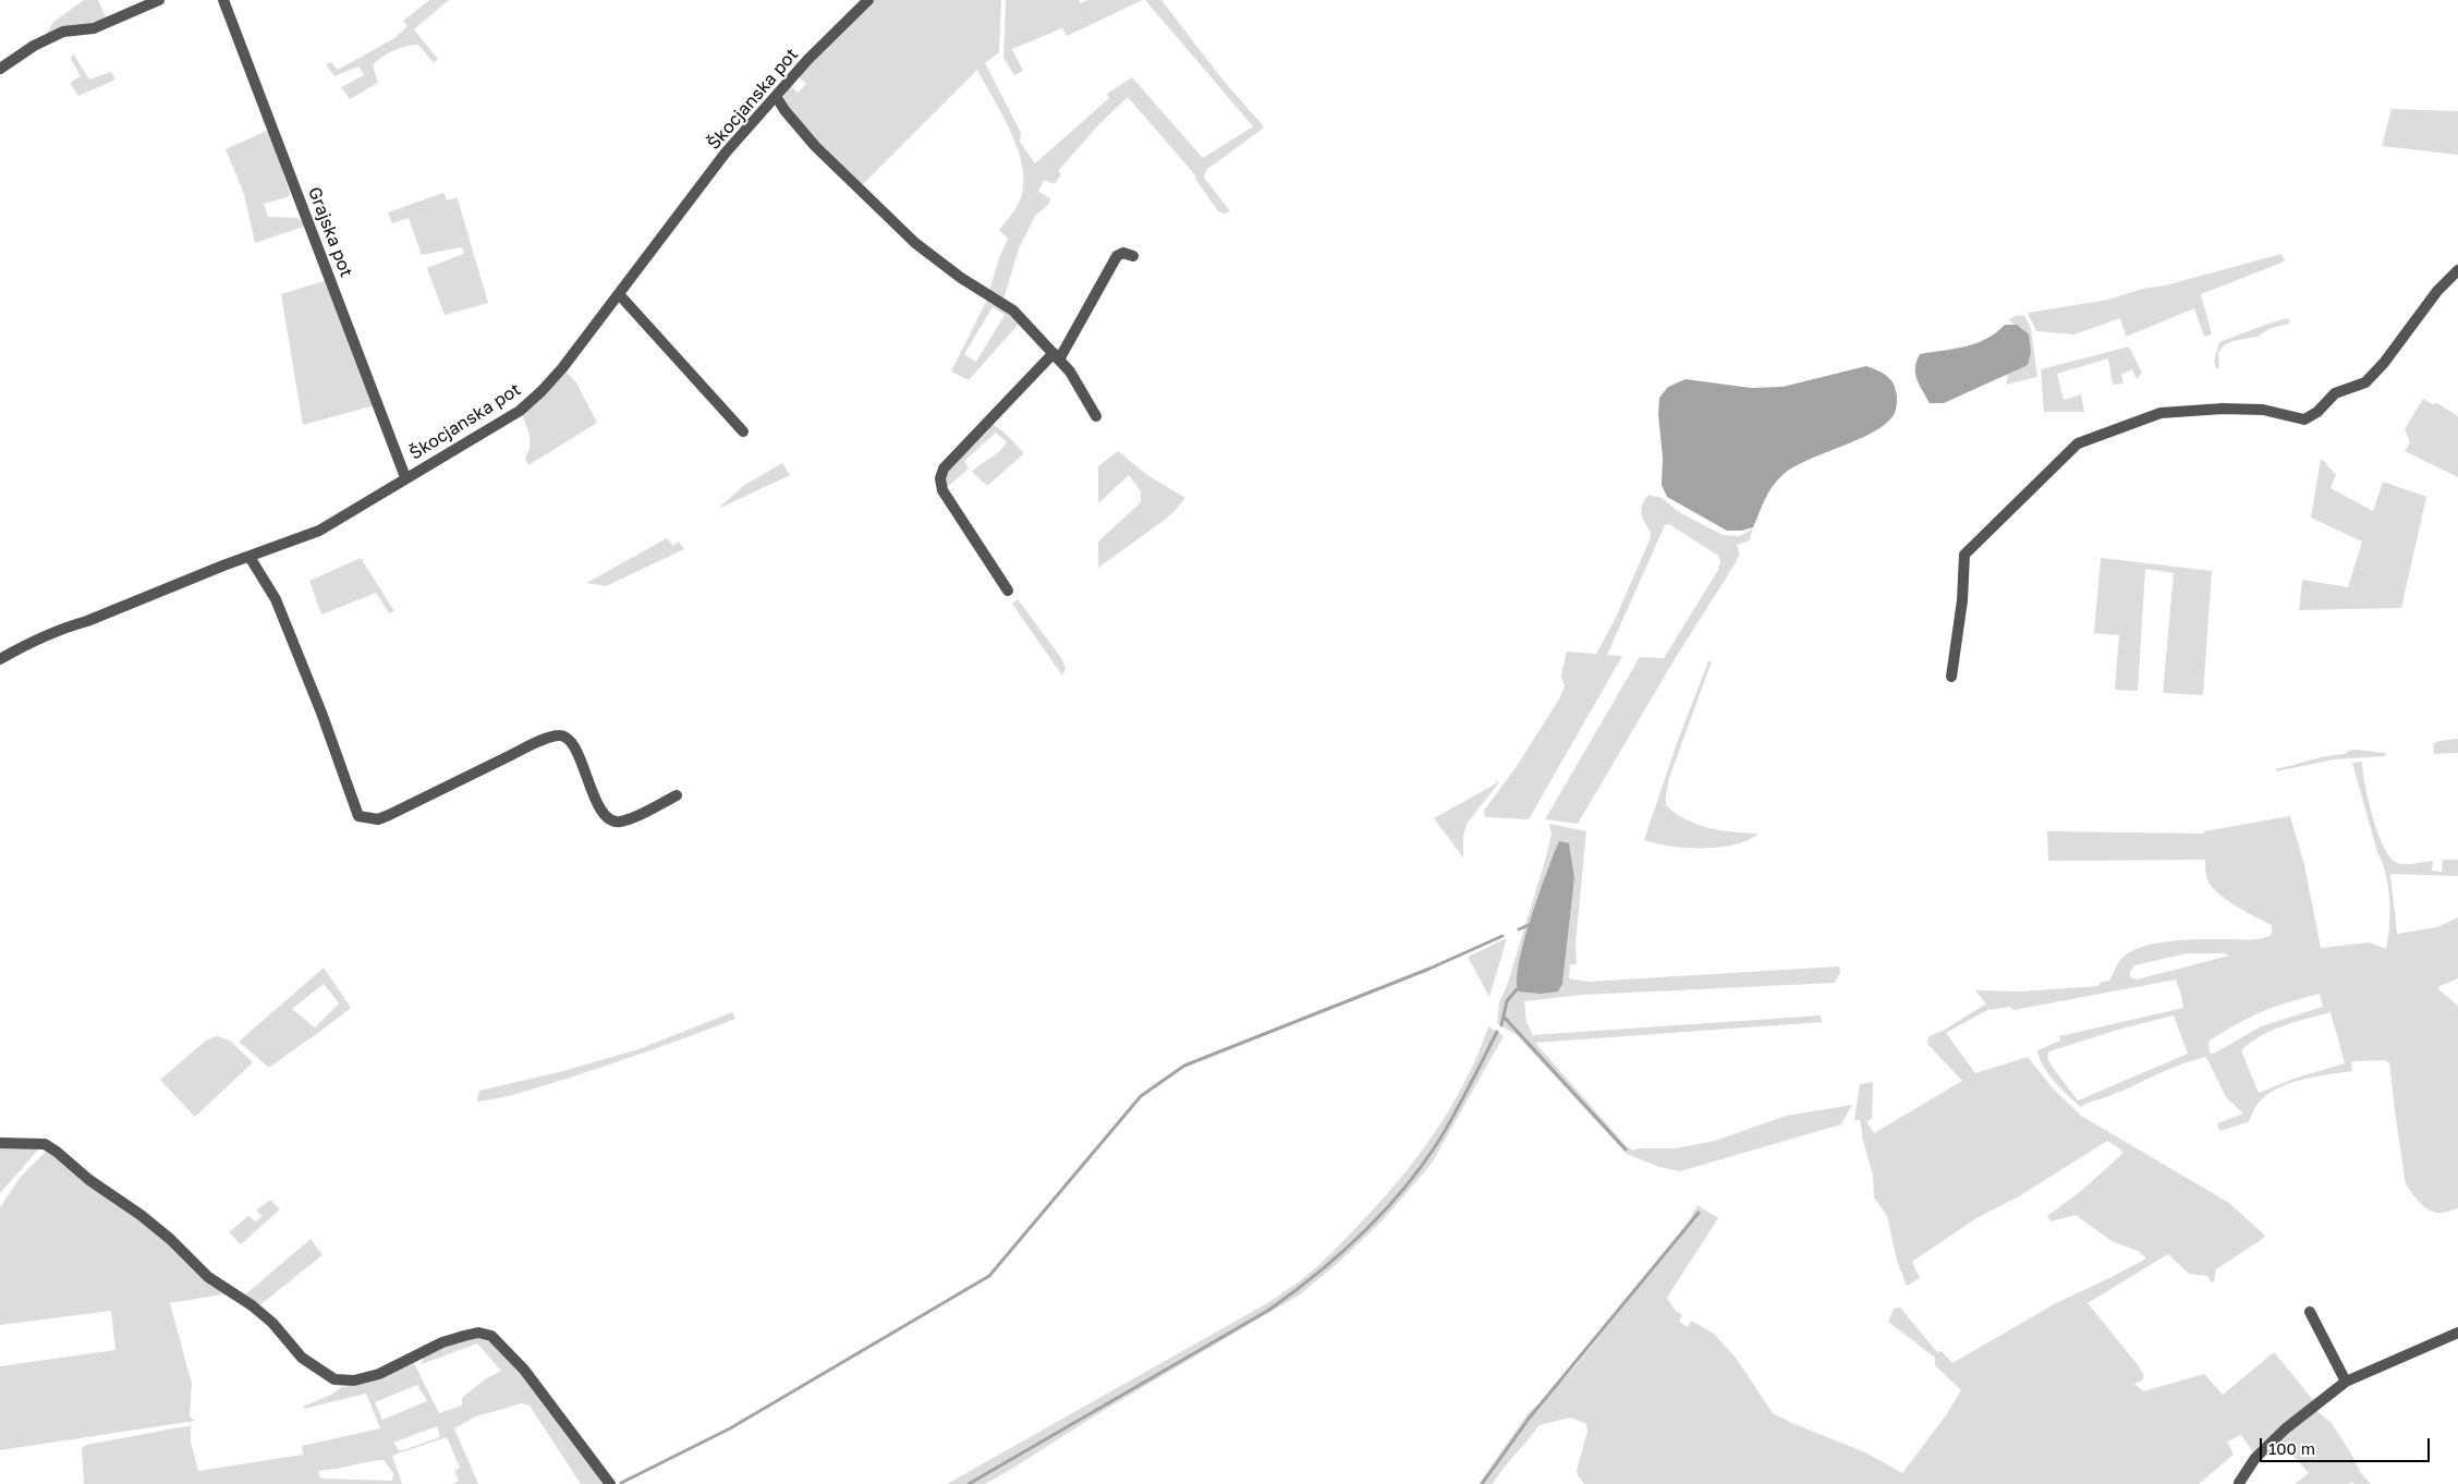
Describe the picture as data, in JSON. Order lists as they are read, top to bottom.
{
  "streets": {
    "street": ["Škocjanska pot", "Grajska pot"]
  },
  "crossings": [
    ["Škocjanska pot", "Grajska pot"]
  ],
  "scale_bar": "100 m"
}
